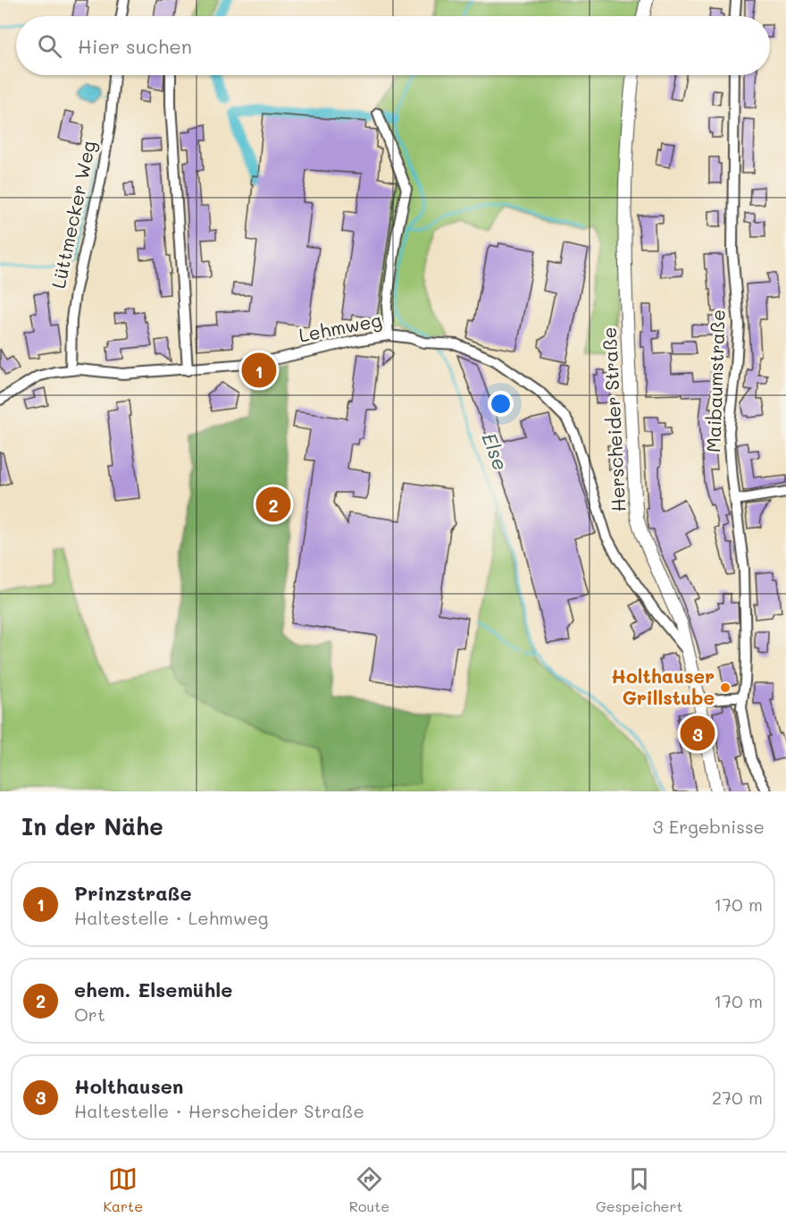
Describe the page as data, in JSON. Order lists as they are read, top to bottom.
{
  "streets": {
    "main road": ["Herscheider Straße"],
    "street": ["Lüttmecker Weg", "Lehmweg", "Maibaumstraße"]
  },
  "crossings": [
    ["Lüttmecker Weg", "Lehmweg"],
    ["Lehmweg", "Herscheider Straße"]
  ],
  "water": ["Else"],
  "places": ["Holthauser Grillstube"],
  "page": {
    "search": "Hier suchen",
    "pins": ["1", "2", "3"],
    "heading": ["In der Nähe", "3 Ergebnisse"],
    "list": [
      {
        "mark": "1",
        "name": "Prinzstraße",
        "note": "Haltestelle · Lehmweg",
        "value": "170 m"
      },
      {
        "mark": "2",
        "name": "ehem. Elsemühle",
        "note": "Ort",
        "value": "170 m"
      },
      {
        "mark": "3",
        "name": "Holthausen",
        "note": "Haltestelle · Herscheider Straße",
        "value": "270 m"
      }
    ],
    "nav": ["Karte", "Route", "Gespeichert"]
  }
}
